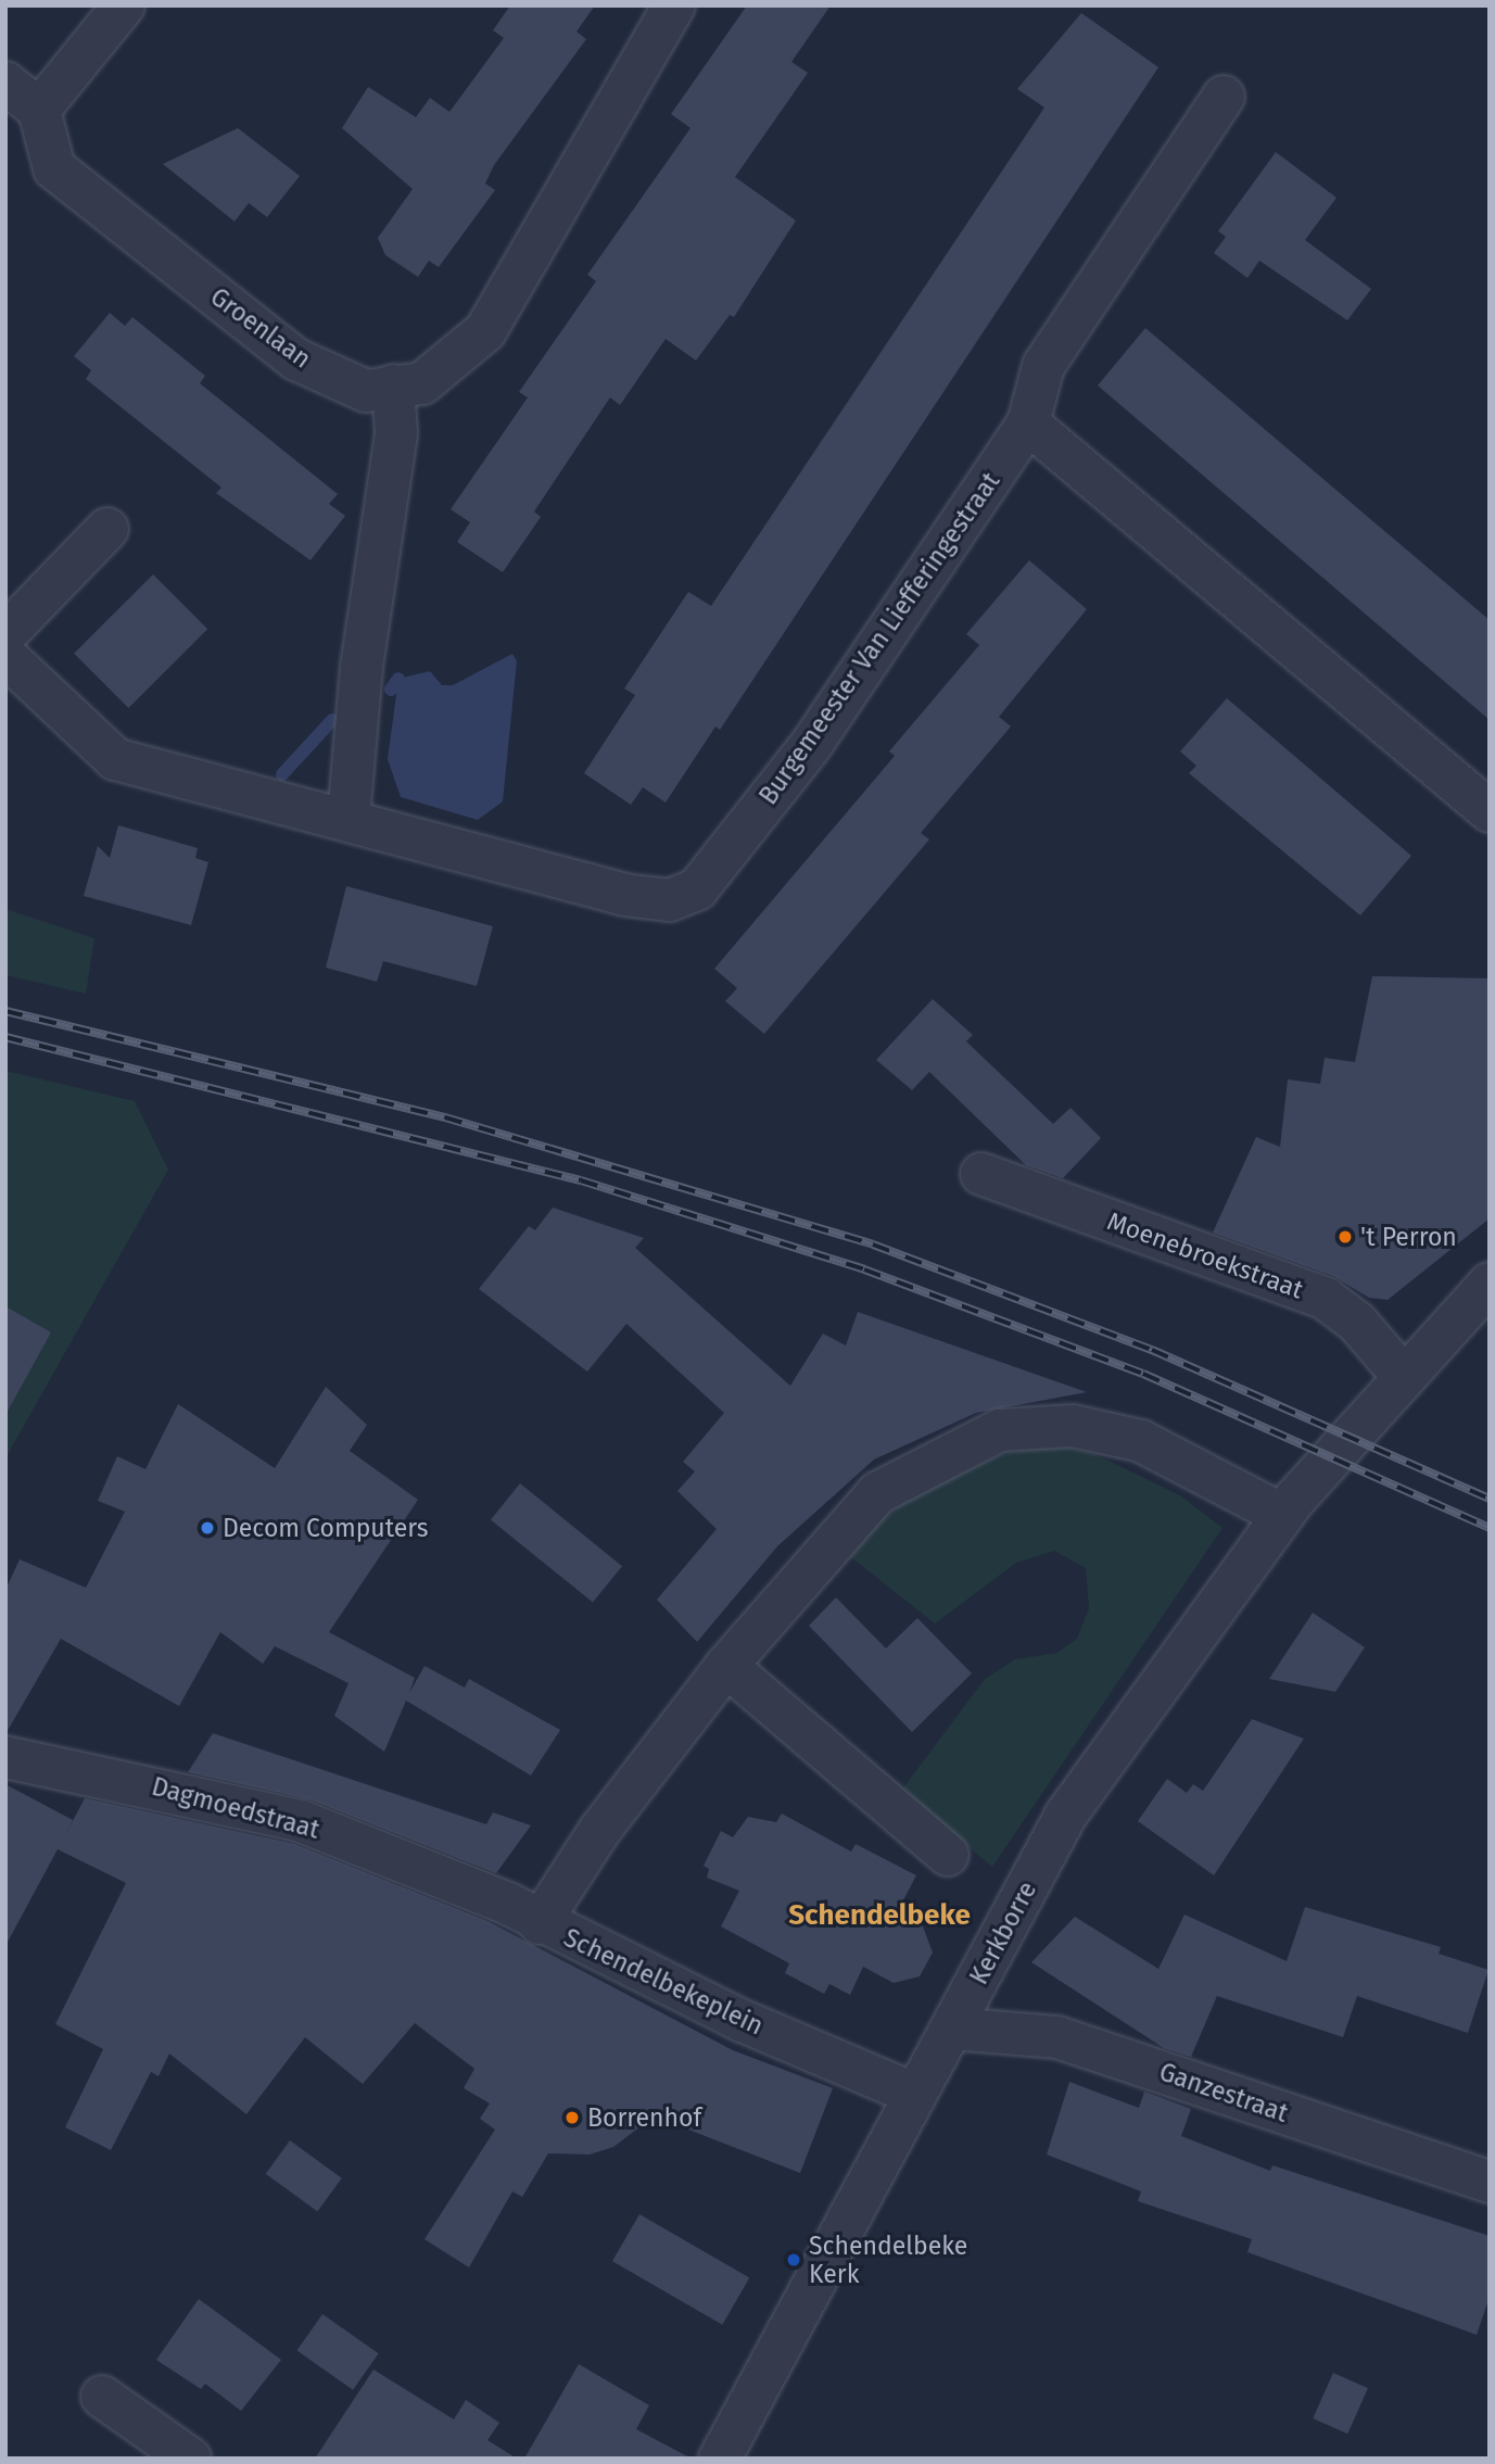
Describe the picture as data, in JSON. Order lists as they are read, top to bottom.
{
  "streets": {
    "street": [
      "Groenlaan",
      "Burgemeester Van Liefferingestraat",
      "Moenebroekstraat",
      "Dagmoedstraat",
      "Kerkborre",
      "Schendelbekeplein",
      "Ganzestraat"
    ]
  },
  "crossings": [
    ["Moenebroekstraat", "Kerkborre"],
    ["Dagmoedstraat", "Schendelbekeplein"],
    ["Kerkborre", "Schendelbekeplein"],
    ["Kerkborre", "Ganzestraat"]
  ],
  "districts": ["Schendelbeke"],
  "places": [
    "'t Perron",
    "Decom Computers",
    "Borrenhof",
    "Schendelbeke Kerk"
  ]
}
